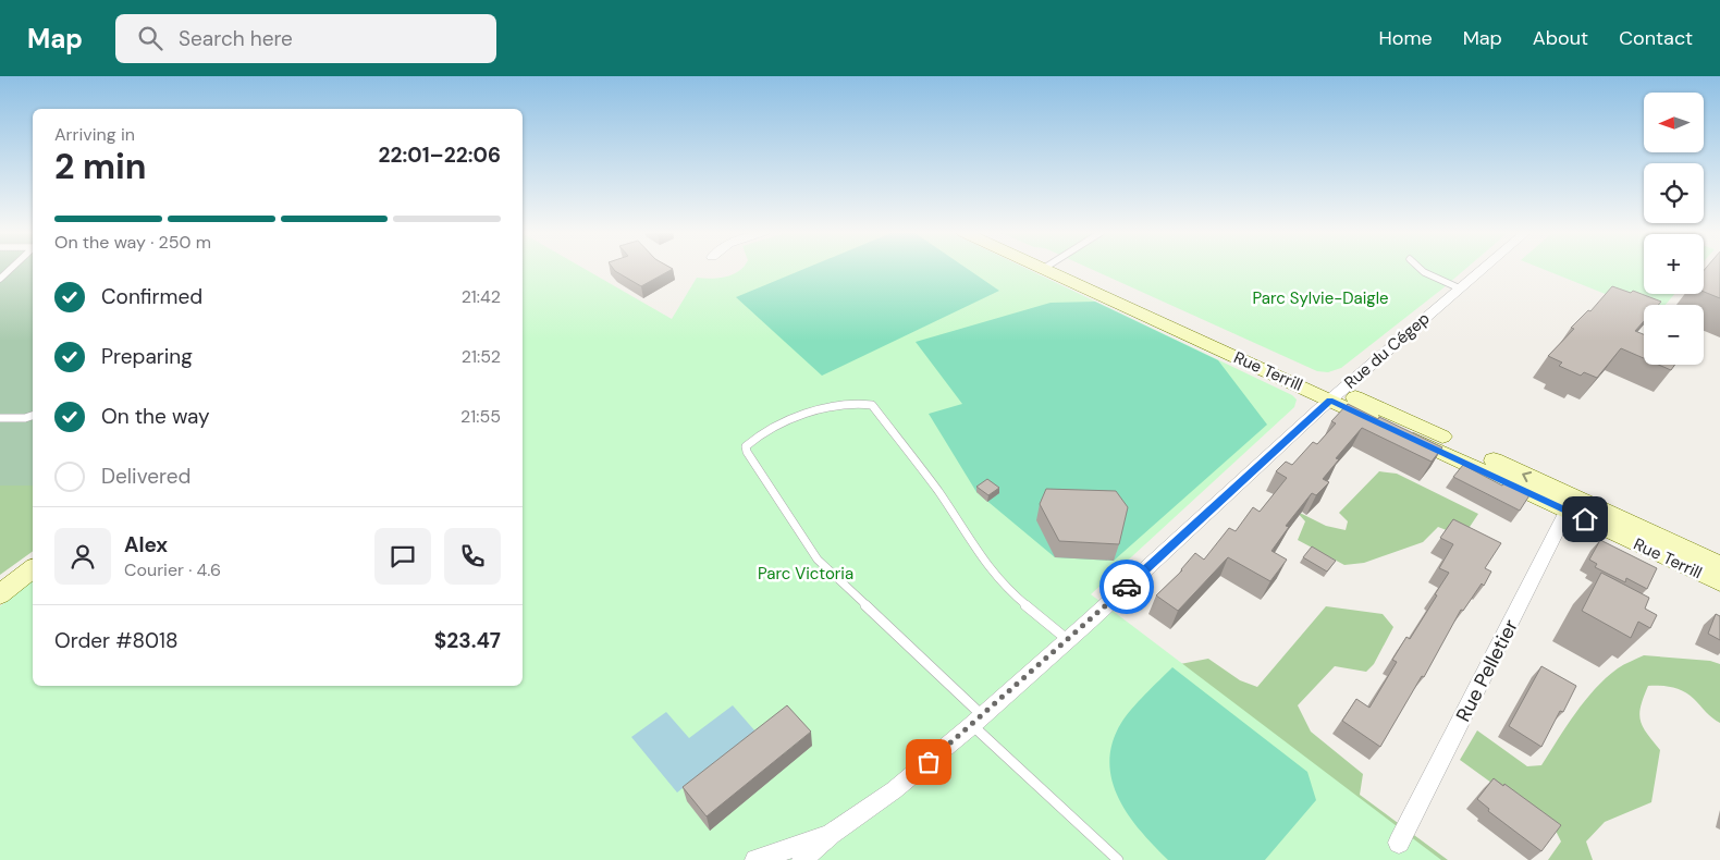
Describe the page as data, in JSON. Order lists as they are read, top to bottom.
{
  "streets": {
    "street": ["Rue du Cégep", "Rue Terrill", "Rue Pelletier"]
  },
  "crossings": [
    ["Rue du Cégep", "Rue Terrill"],
    ["Rue Terrill", "Rue Pelletier"]
  ],
  "parks": ["Parc Sylvie-Daigle", "Parc Victoria"],
  "north": "left",
  "page": {
    "header": "Map",
    "search": "Search here",
    "nav": [
      "Home",
      "Map",
      "About",
      "Contact"
    ],
    "map_buttons": ["+", "−"],
    "heading": ["2 min", "Arriving in", "22:01–22:06"],
    "panel": [
      "Alex",
      "Courier · 4.6",
      "Order #8018",
      "$23.47"
    ],
    "bar": "On the way · 250 m",
    "list": [
      ["Confirmed", "21:42"],
      ["Preparing", "21:52"],
      ["On the way", "21:55"],
      "Delivered"
    ]
  }
}
